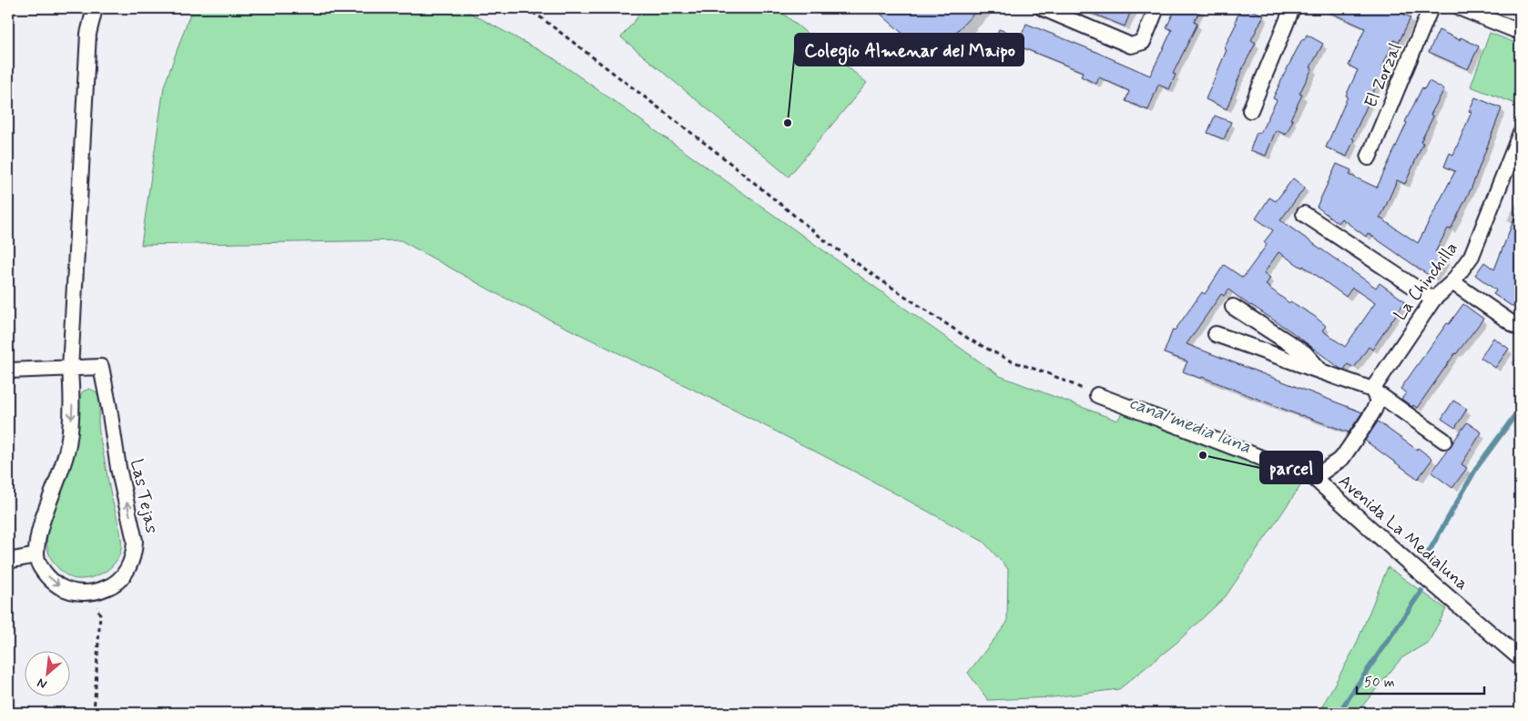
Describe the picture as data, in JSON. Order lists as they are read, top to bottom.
{
  "streets": {
    "street": [
      "El Zorzal",
      "La Chinchilla",
      "Las Tejas",
      "Avenida La Medialuna"
    ]
  },
  "water": ["canal media luna"],
  "places": ["Colegio Almenar del Maipo", "parcel"],
  "scale_bar": "50 m",
  "north": "bottom left"
}
